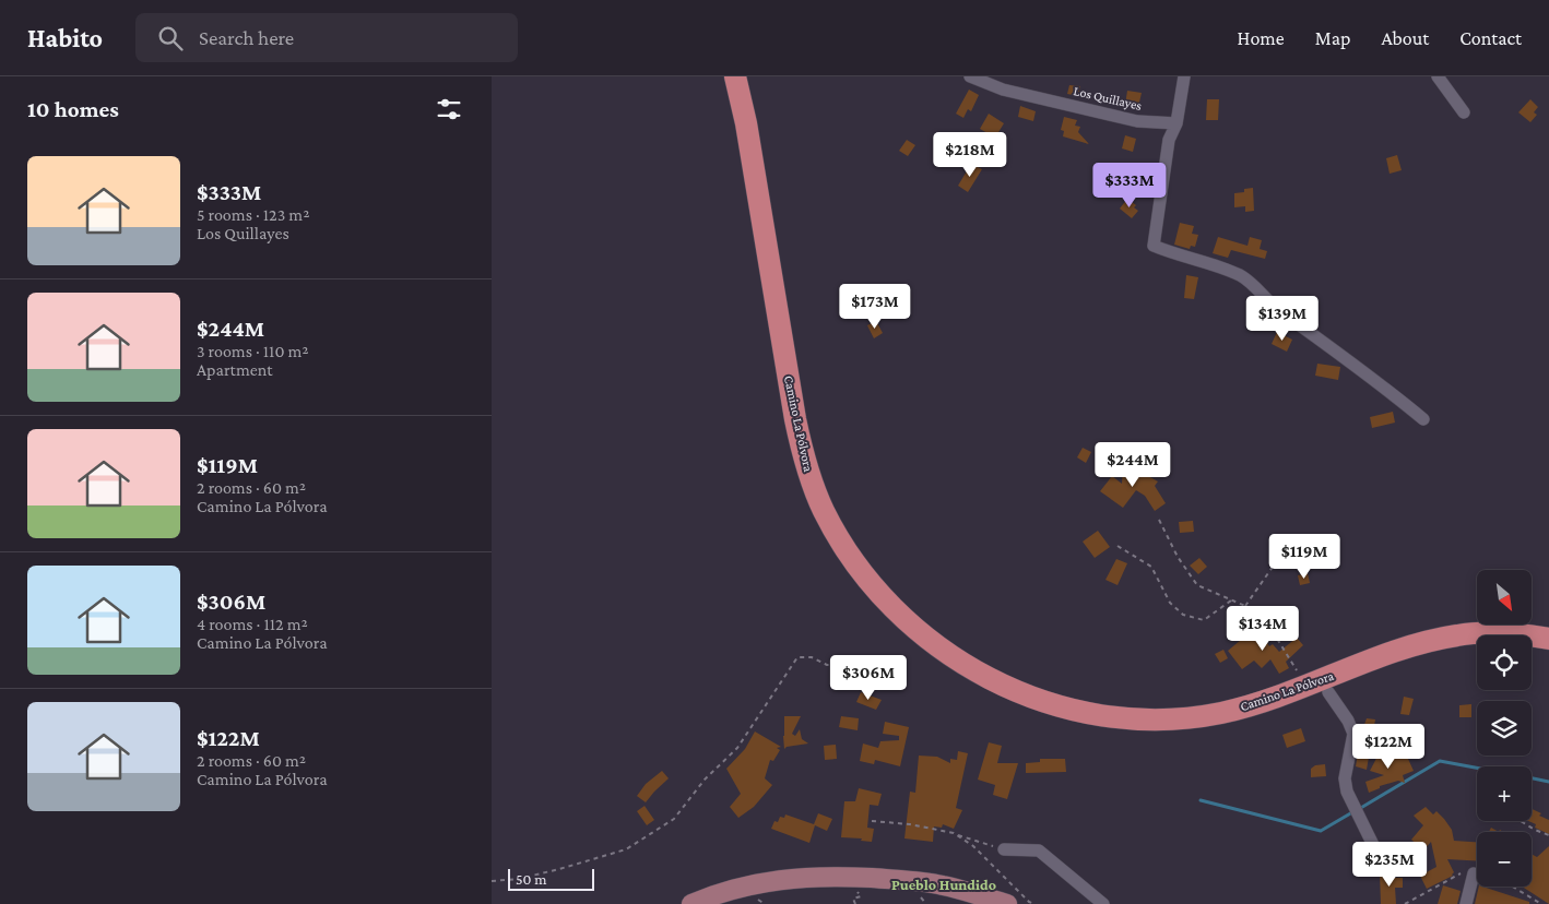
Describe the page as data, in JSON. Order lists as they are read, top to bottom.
{
  "streets": {
    "highway": ["Camino La Pólvora"],
    "street": ["Los Quillayes"]
  },
  "districts": ["Pueblo Hundido"],
  "scale_bar": "50 m",
  "north": "bottom right",
  "page": {
    "header": "Habito",
    "search": "Search here",
    "nav": [
      "Home",
      "Map",
      "About",
      "Contact"
    ],
    "heading": "10 homes",
    "price": [
      "$218M",
      "$333M",
      "$173M",
      "$139M",
      "$244M",
      "$119M",
      "$134M",
      "$306M",
      "$122M",
      "$235M"
    ],
    "list": [
      {
        "name": "$333M",
        "note": "5 rooms · 123 m² · Los Quillayes"
      },
      {
        "name": "$244M",
        "note": "3 rooms · 110 m² · Apartment"
      },
      {
        "name": "$119M",
        "note": "2 rooms · 60 m² · Camino La Pólvora"
      },
      {
        "name": "$306M",
        "note": "4 rooms · 112 m² · Camino La Pólvora"
      },
      {
        "name": "$122M",
        "note": "2 rooms · 60 m² · Camino La Pólvora"
      }
    ],
    "map_buttons": ["+", "−"],
    "scale": "50 m"
  }
}
